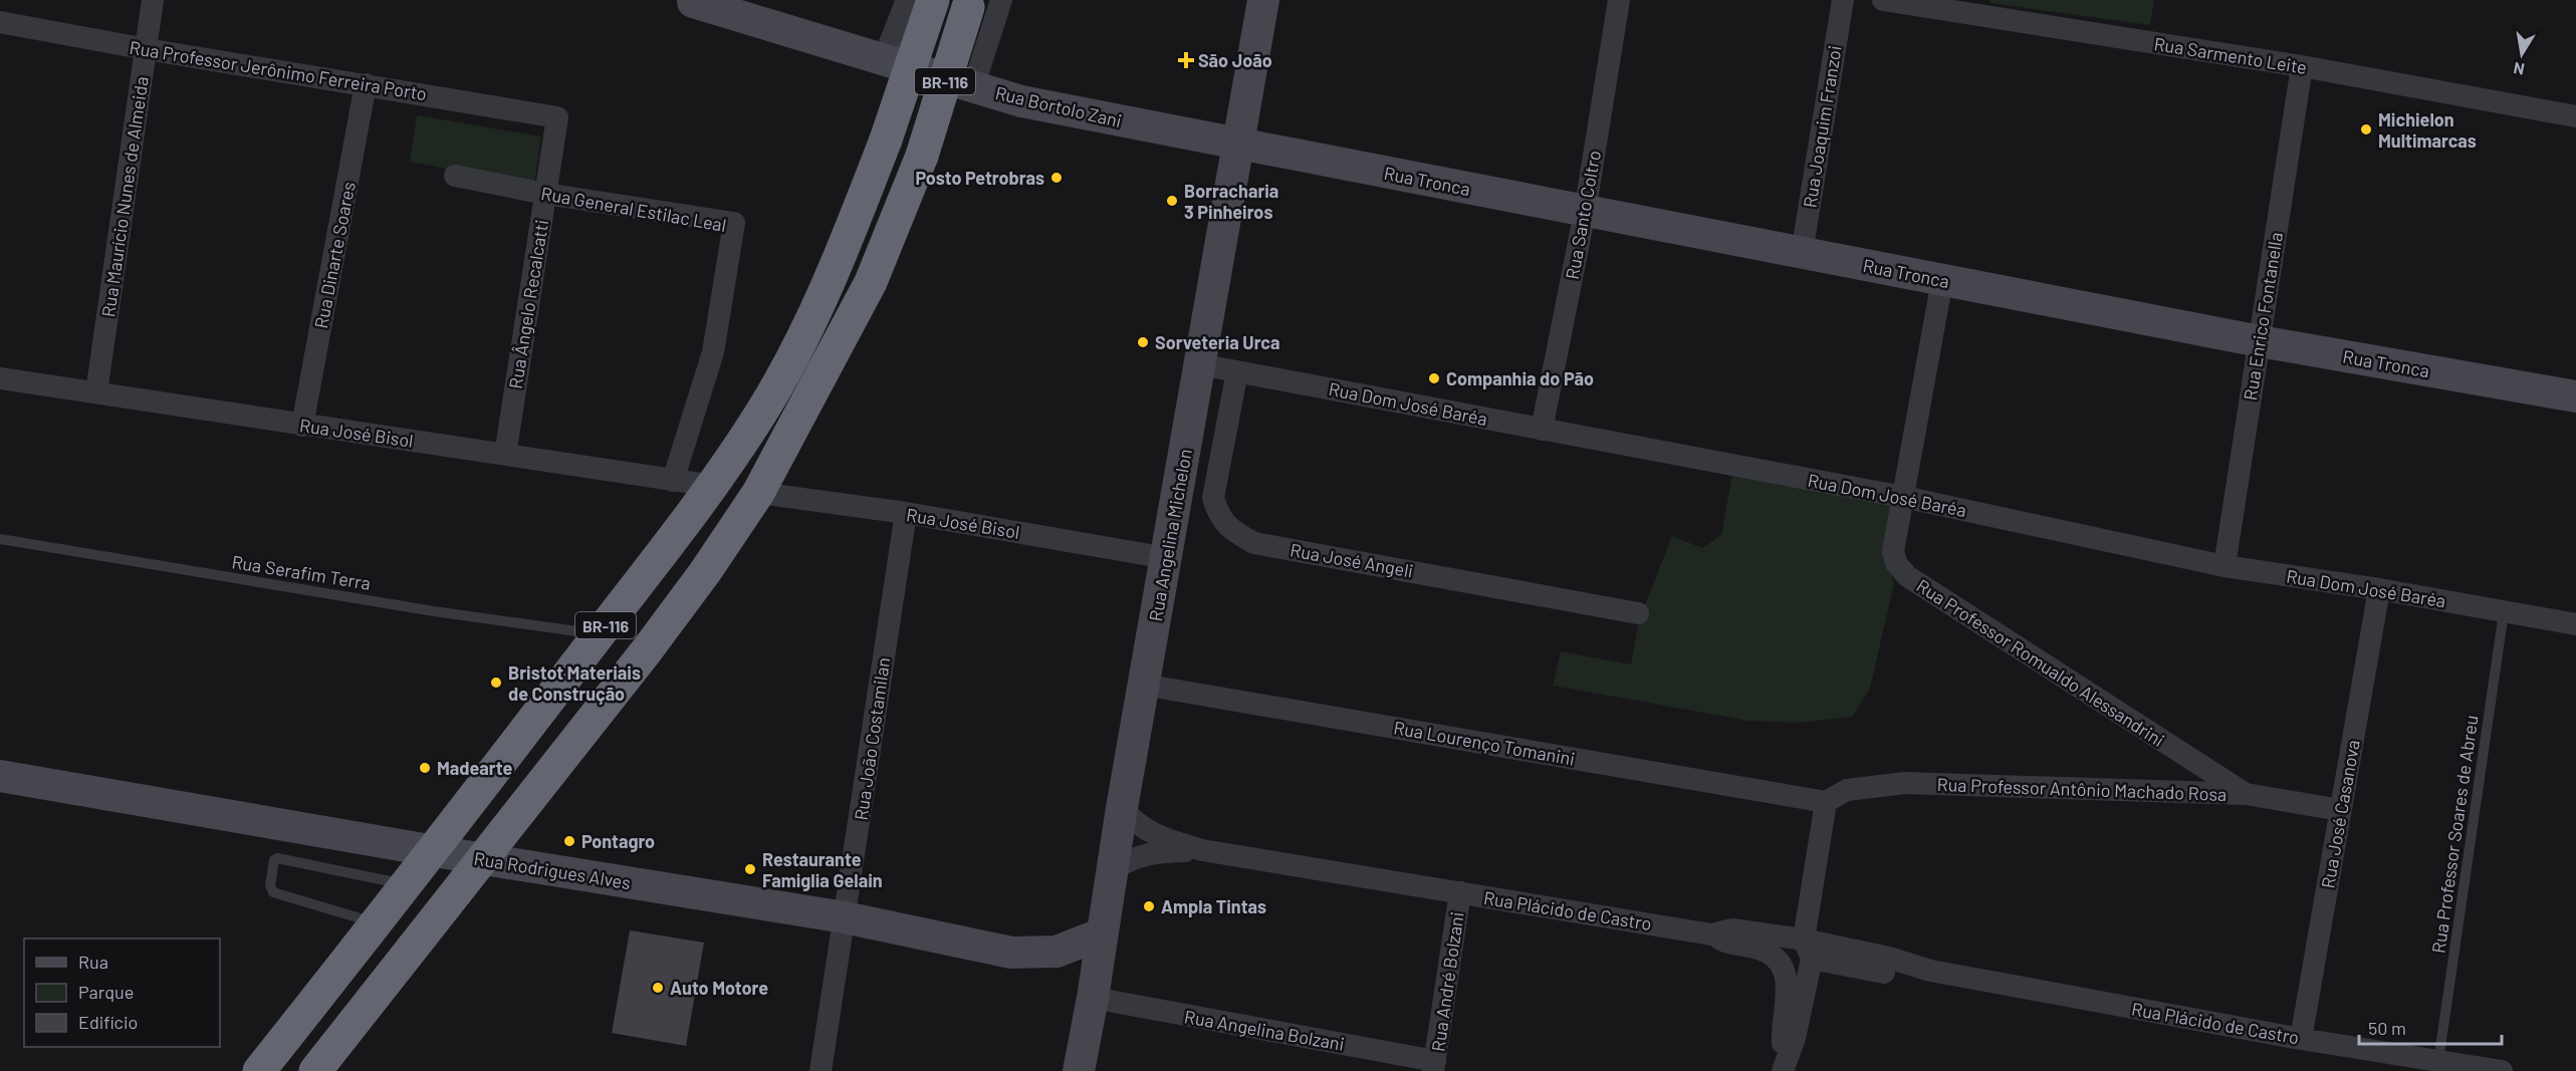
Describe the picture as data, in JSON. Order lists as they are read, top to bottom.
{
  "streets": {
    "highway": ["BR-116"],
    "main road": [
      "Rua Bortolo Zani",
      "Rua Tronca",
      "Rua Angelina Michelon",
      "Rua Rodrigues Alves"
    ],
    "street": [
      "Rua Sarmento Leite",
      "Rua Professor Jerônimo Ferreira Porto",
      "Rua Joaquim Franzoi",
      "Rua Maurício Nunes de Almeida",
      "Rua General Estilac Leal",
      "Rua Santo Coltro",
      "Rua Dinarte Soares",
      "Rua Ângelo Recalcatti",
      "Rua Enrico Fontanella",
      "Rua Dom José Baréa",
      "Rua José Bisol",
      "Rua José Angeli",
      "Rua Professor Romualdo Alessandrini",
      "Rua João Costamilan",
      "Rua Lourenço Tomanini",
      "Rua Professor Antônio Machado Rosa",
      "Rua José Casanova",
      "Rua Plácido de Castro",
      "Rua André Bolzani",
      "Rua Angelina Bolzani"
    ],
    "lane": ["Rua Serafim Terra", "Rua Professor Soares de Abreu"]
  },
  "crossings": [
    ["Rua Sarmento Leite", "Rua Enrico Fontanella"],
    ["Rua Professor Jerônimo Ferreira Porto", "Rua Maurício Nunes de Almeida"],
    ["Rua Professor Jerônimo Ferreira Porto", "Rua Dinarte Soares"],
    ["Rua Professor Jerônimo Ferreira Porto", "Rua Ângelo Recalcatti"],
    ["BR-116", "Rua José Bisol"],
    ["BR-116", "Rua Serafim Terra"],
    ["BR-116", "Rua Rodrigues Alves"],
    ["Rua Bortolo Zani", "Rua Tronca"],
    ["Rua Bortolo Zani", "Rua Angelina Michelon"],
    ["Rua Joaquim Franzoi", "Rua Tronca"],
    ["Rua Tronca", "Rua Santo Coltro"],
    ["Rua Tronca", "Rua Enrico Fontanella"],
    ["Rua Tronca", "Rua Angelina Michelon"],
    ["Rua Tronca", "Rua Professor Romualdo Alessandrini"],
    ["Rua Maurício Nunes de Almeida", "Rua José Bisol"],
    ["Rua General Estilac Leal", "Rua Ângelo Recalcatti"],
    ["Rua General Estilac Leal", "Rua José Bisol"],
    ["Rua Santo Coltro", "Rua Dom José Baréa"],
    ["Rua Dinarte Soares", "Rua José Bisol"],
    ["Rua Ângelo Recalcatti", "Rua José Bisol"],
    ["Rua Enrico Fontanella", "Rua Dom José Baréa"],
    ["Rua Dom José Baréa", "Rua Angelina Michelon"],
    ["Rua Dom José Baréa", "Rua José Angeli"],
    ["Rua Dom José Baréa", "Rua Professor Romualdo Alessandrini"],
    ["Rua Dom José Baréa", "Rua José Casanova"],
    ["Rua Dom José Baréa", "Rua Professor Soares de Abreu"],
    ["Rua José Bisol", "Rua Angelina Michelon"],
    ["Rua José Bisol", "Rua João Costamilan"],
    ["Rua Angelina Michelon", "Rua Lourenço Tomanini"],
    ["Rua Angelina Michelon", "Rua Rodrigues Alves"],
    ["Rua Angelina Michelon", "Rua Plácido de Castro"],
    ["Rua Angelina Michelon", "Rua Angelina Bolzani"],
    ["Rua Professor Romualdo Alessandrini", "Rua Professor Antônio Machado Rosa"],
    ["Rua João Costamilan", "Rua Rodrigues Alves"],
    ["Rua Lourenço Tomanini", "Rua Professor Antônio Machado Rosa"],
    ["Rua Professor Antônio Machado Rosa", "Rua José Casanova"],
    ["Rua José Casanova", "Rua Plácido de Castro"],
    ["Rua Professor Soares de Abreu", "Rua Plácido de Castro"],
    ["Rua Plácido de Castro", "Rua André Bolzani"],
    ["Rua André Bolzani", "Rua Angelina Bolzani"]
  ],
  "places": {
    "health": ["São João"],
    "other": [
      "Michielon Multimarcas",
      "Posto Petrobras",
      "Borracharia 3 Pinheiros",
      "Sorveteria Urca",
      "Companhia do Pão",
      "Bristot Materiais de Construção",
      "Madearte",
      "Pontagro",
      "Restaurante Famiglia Gelain",
      "Ampla Tintas",
      "Auto Motore"
    ]
  },
  "legend": ["Rua", "Parque", "Edifício"],
  "scale_bar": "50 m",
  "north": "bottom"
}
